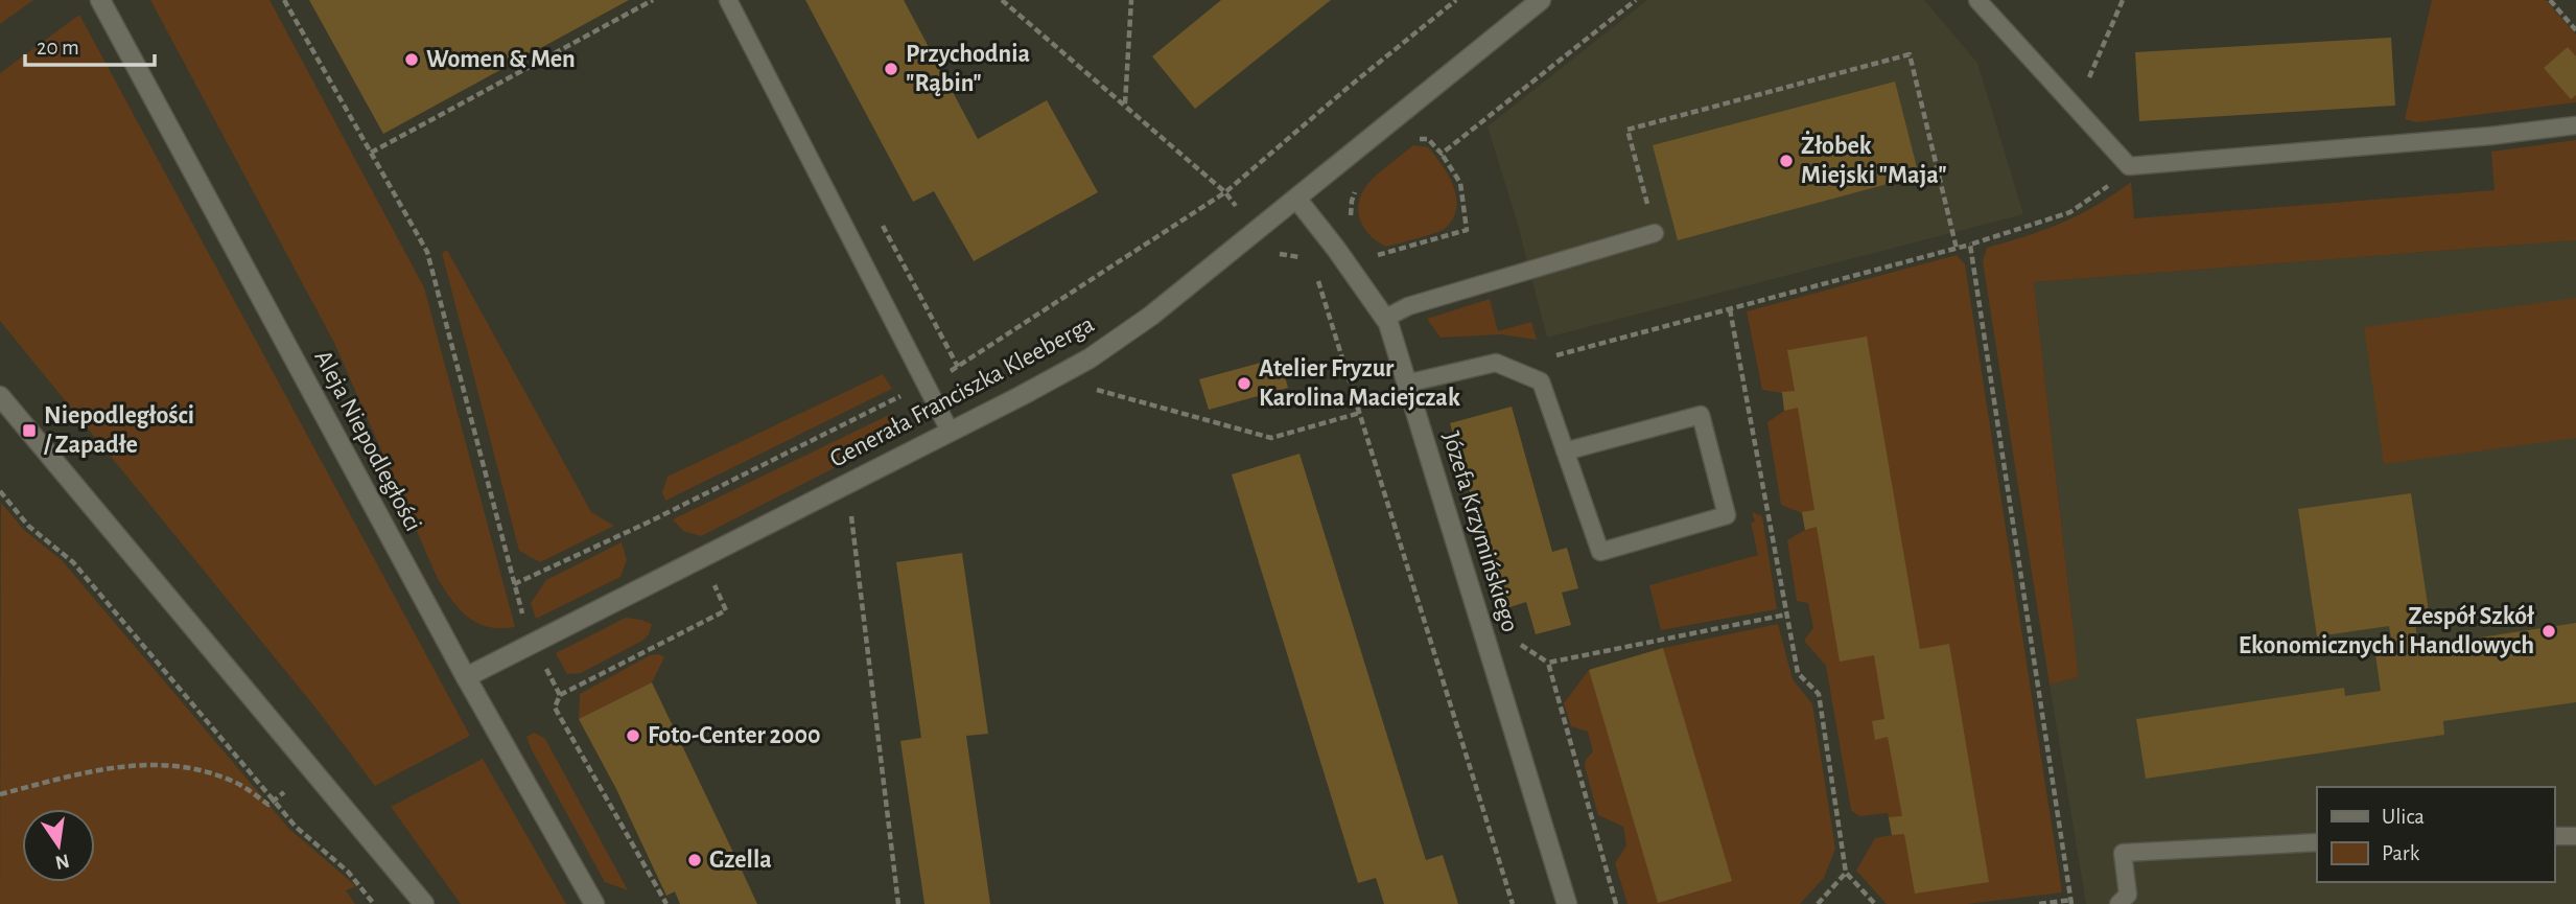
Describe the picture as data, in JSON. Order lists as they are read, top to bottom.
{
  "streets": {
    "street": ["Generała Franciszka Kleeberga", "Aleja Niepodległości", "Józefa Krzymińskiego"]
  },
  "crossings": [
    ["Generała Franciszka Kleeberga", "Aleja Niepodległości"],
    ["Generała Franciszka Kleeberga", "Józefa Krzymińskiego"]
  ],
  "places": {
    "other": [
      "Women & Men",
      "Przychodnia \"Rąbin\"",
      "Żłobek Miejski \"Maja\"",
      "Atelier Fryzur Karolina Maciejczak",
      "Zespół Szkół Ekonomicznych i Handlowych",
      "Foto-Center 2000",
      "Gzella"
    ],
    "transit": ["Niepodległości / Zapadłe"]
  },
  "legend": ["Ulica", "Park"],
  "scale_bar": "20 m",
  "north": "bottom"
}
